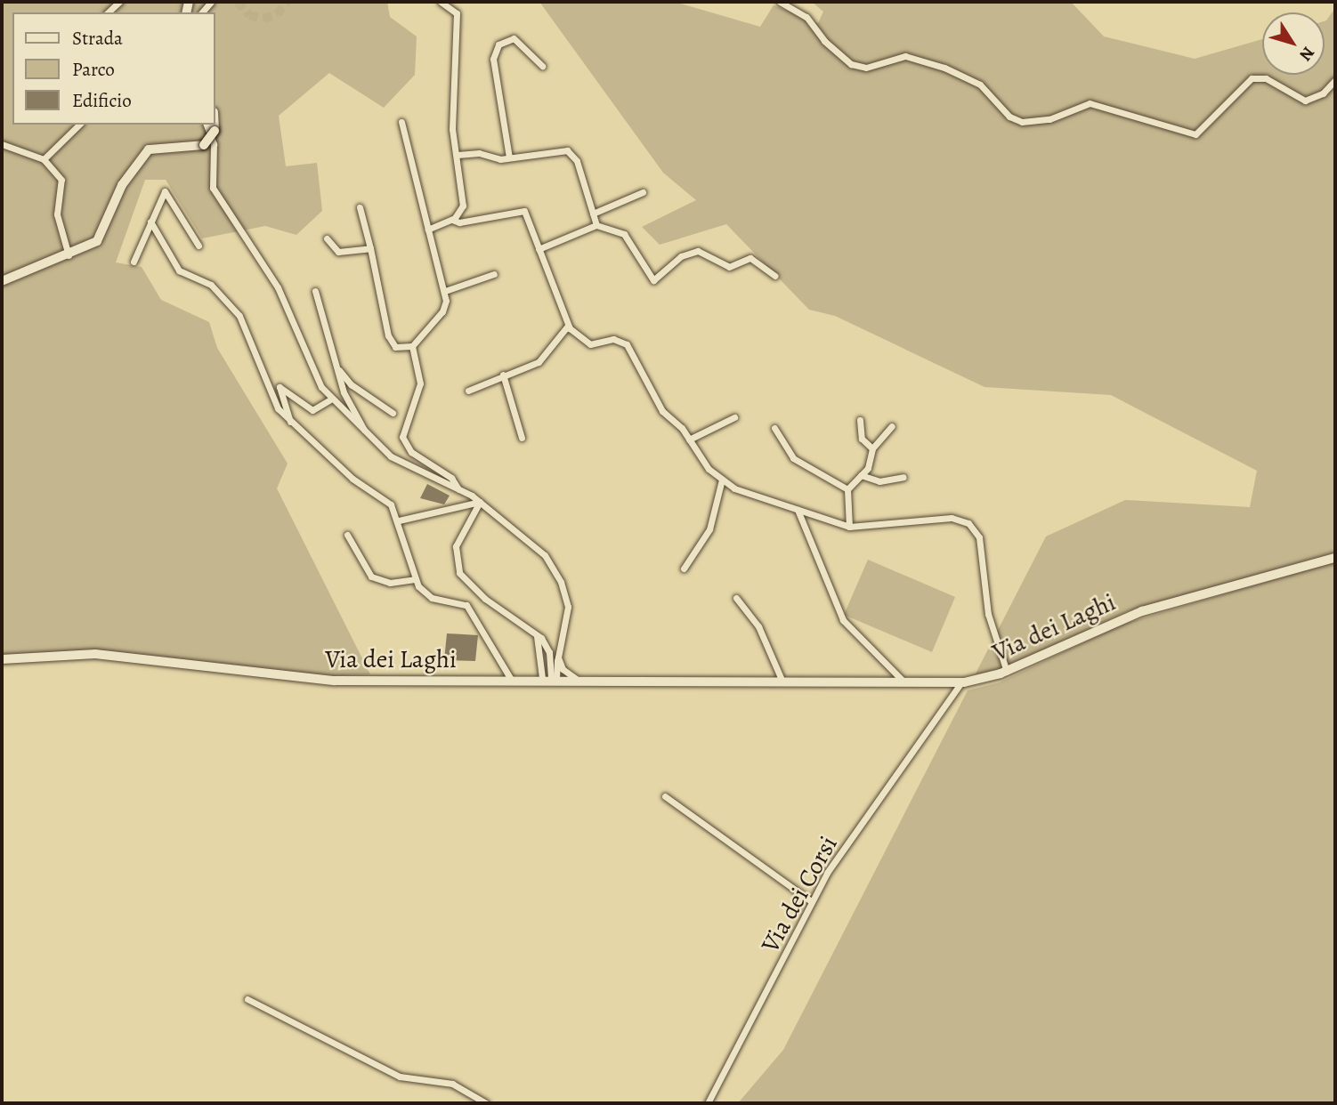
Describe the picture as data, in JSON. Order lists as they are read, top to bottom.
{
  "streets": {
    "main road": ["Via dei Laghi"],
    "street": ["Via dei Corsi"]
  },
  "crossings": [
    ["Via dei Laghi", "Via dei Corsi"]
  ],
  "legend": ["Strada", "Parco", "Edificio"],
  "north": "bottom right"
}
